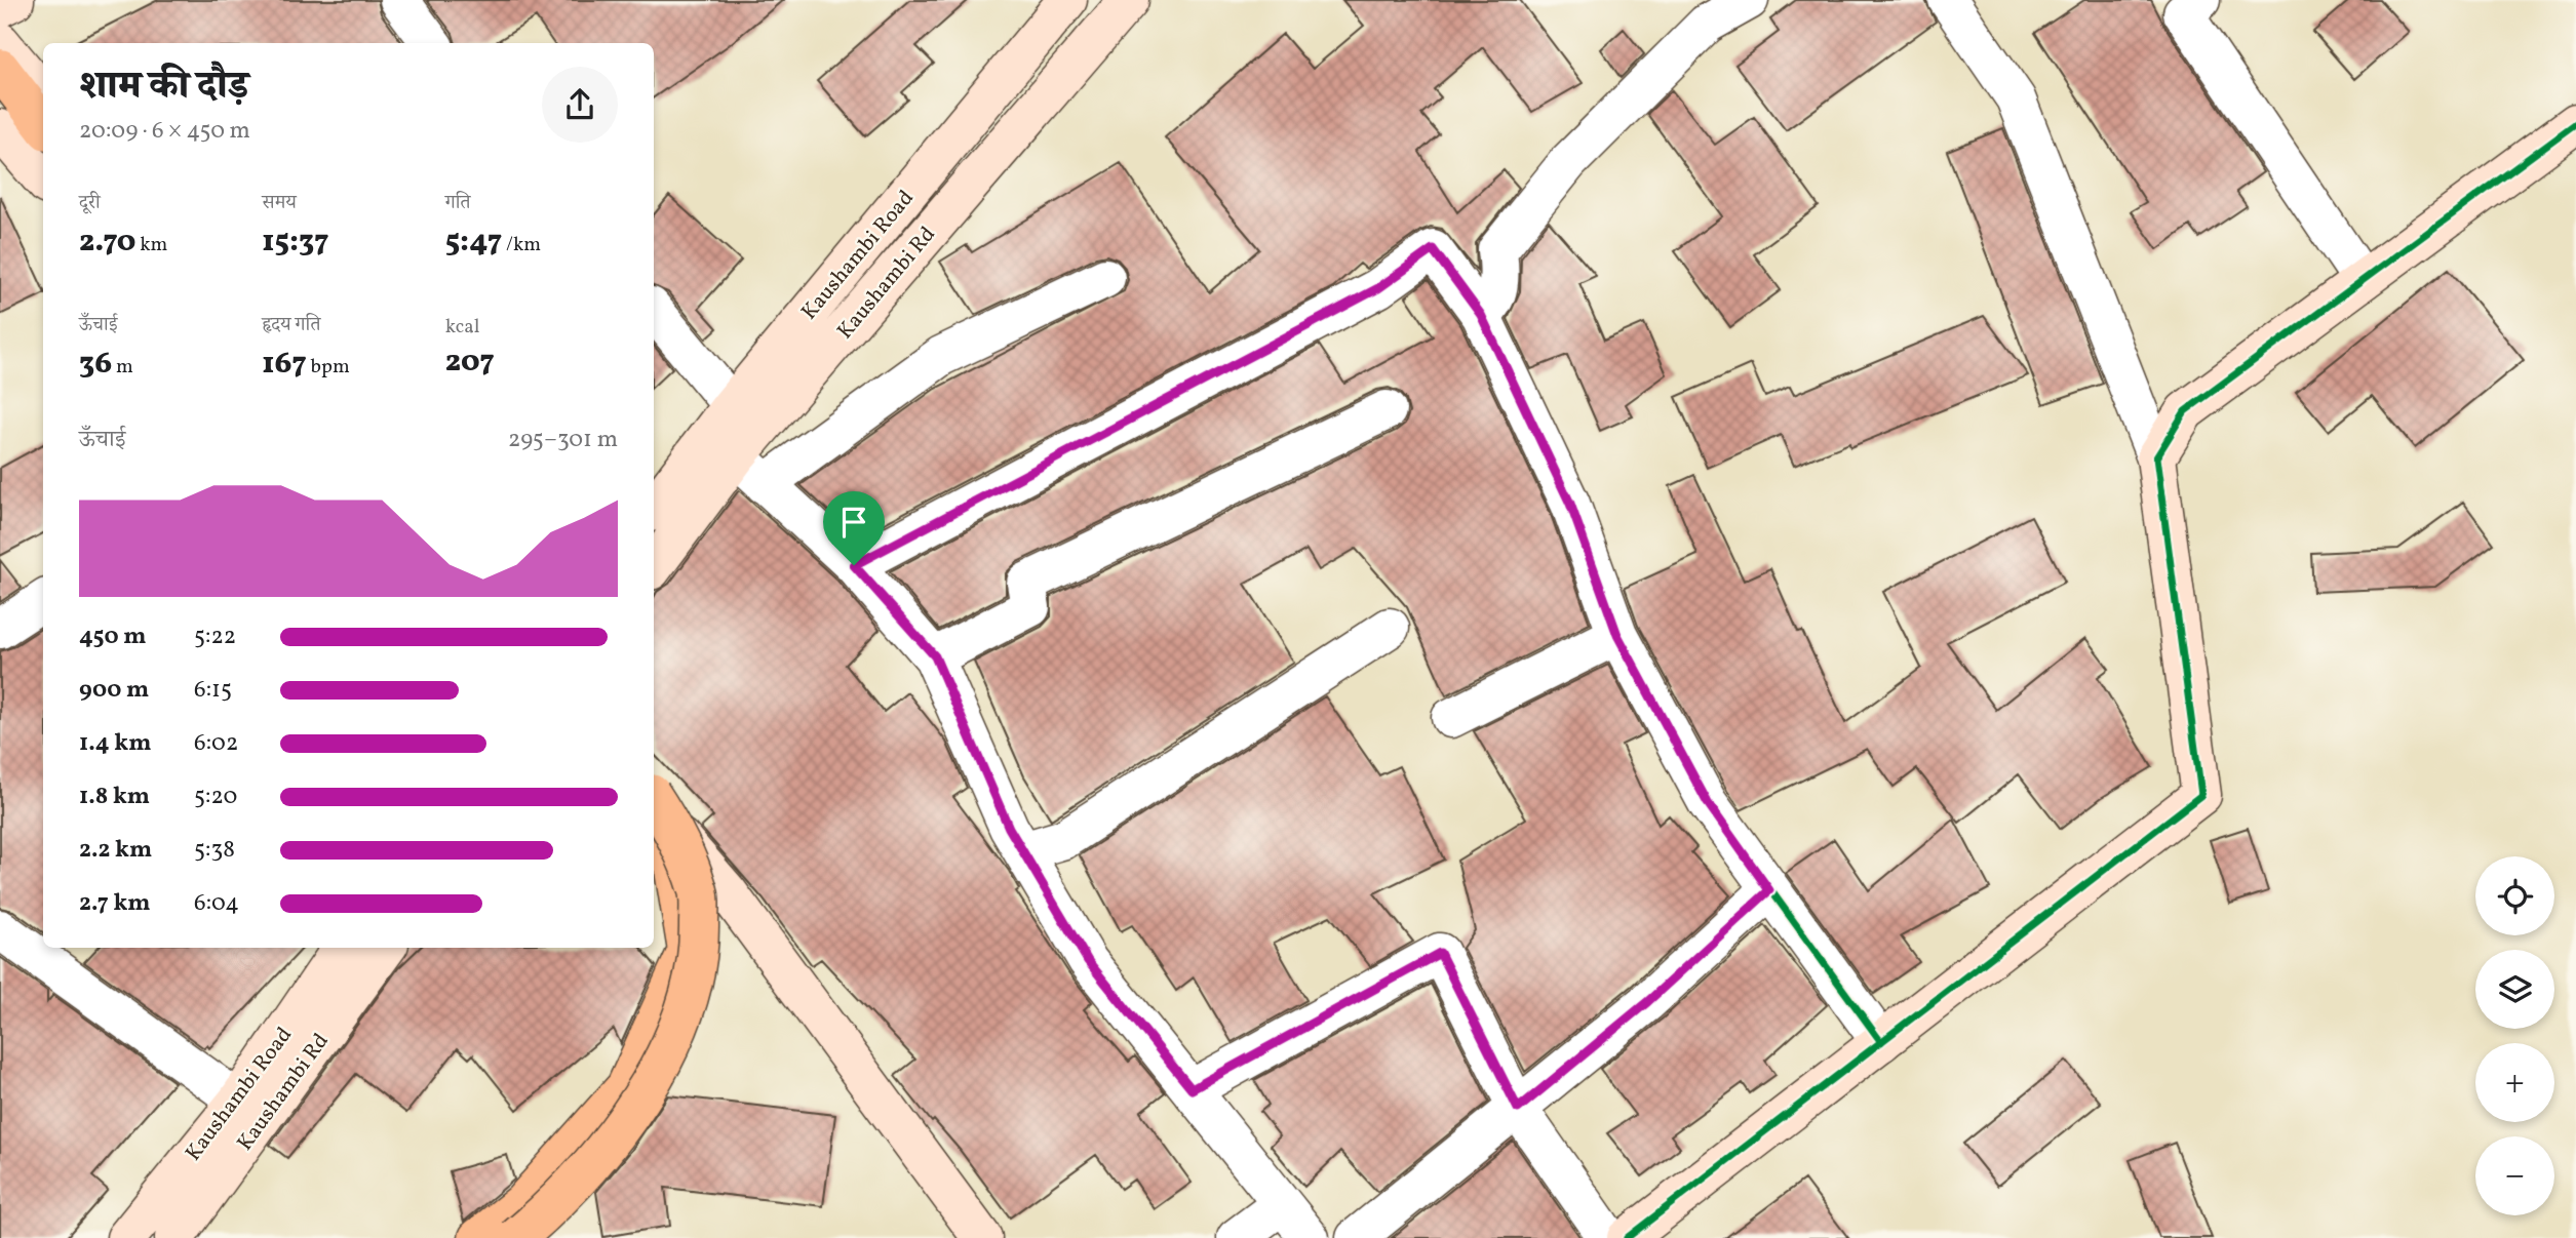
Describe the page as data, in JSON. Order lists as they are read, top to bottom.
{
  "streets": {
    "street": ["Kaushambi Road", "Kaushambi Rd"]
  },
  "page": {
    "heading": ["शाम की दौड़", "20:09 · 6 × 450 m"],
    "stats": [
      ["दूरी", "2.70 km"],
      ["समय", "15:37"],
      ["गति", "5:47 /km"],
      ["ऊँचाई", "36 m"],
      ["हृदय गति", "167 bpm"],
      ["kcal", "207"]
    ],
    "chart": ["ऊँचाई", "295–301 m"],
    "list": [
      {
        "name": "450 m",
        "note": "5:22"
      },
      {
        "name": "900 m",
        "note": "6:15"
      },
      {
        "name": "1.4 km",
        "note": "6:02"
      },
      {
        "name": "1.8 km",
        "note": "5:20"
      },
      {
        "name": "2.2 km",
        "note": "5:38"
      },
      {
        "name": "2.7 km",
        "note": "6:04"
      }
    ],
    "map_buttons": ["+", "−"]
  }
}
